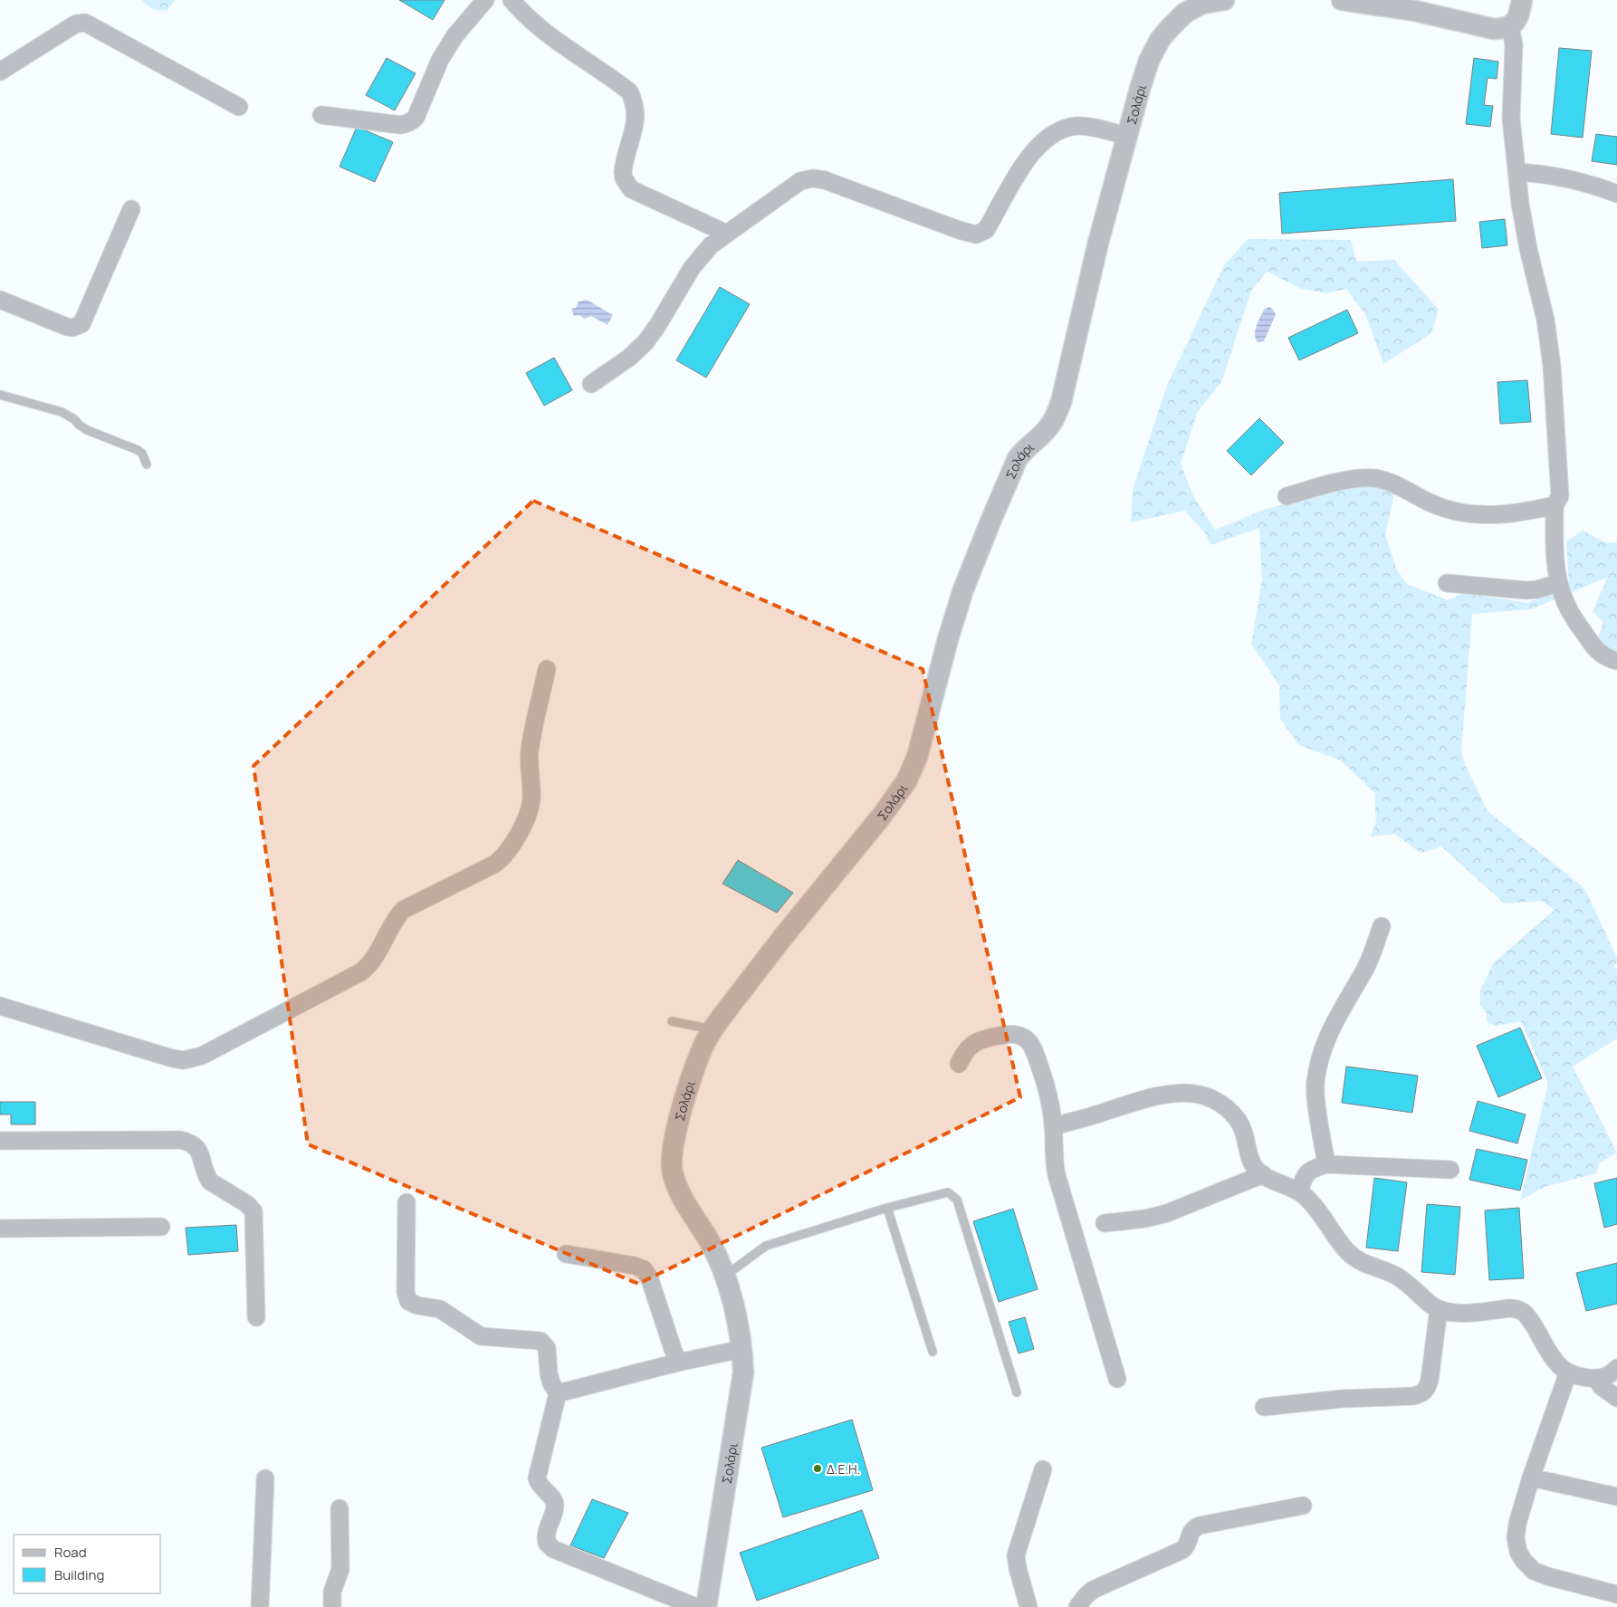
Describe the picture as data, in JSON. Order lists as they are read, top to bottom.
{
  "streets": {
    "street": ["Σολάρι"]
  },
  "places": ["Δ.Ε.Η."],
  "legend": ["Road", "Building"]
}
